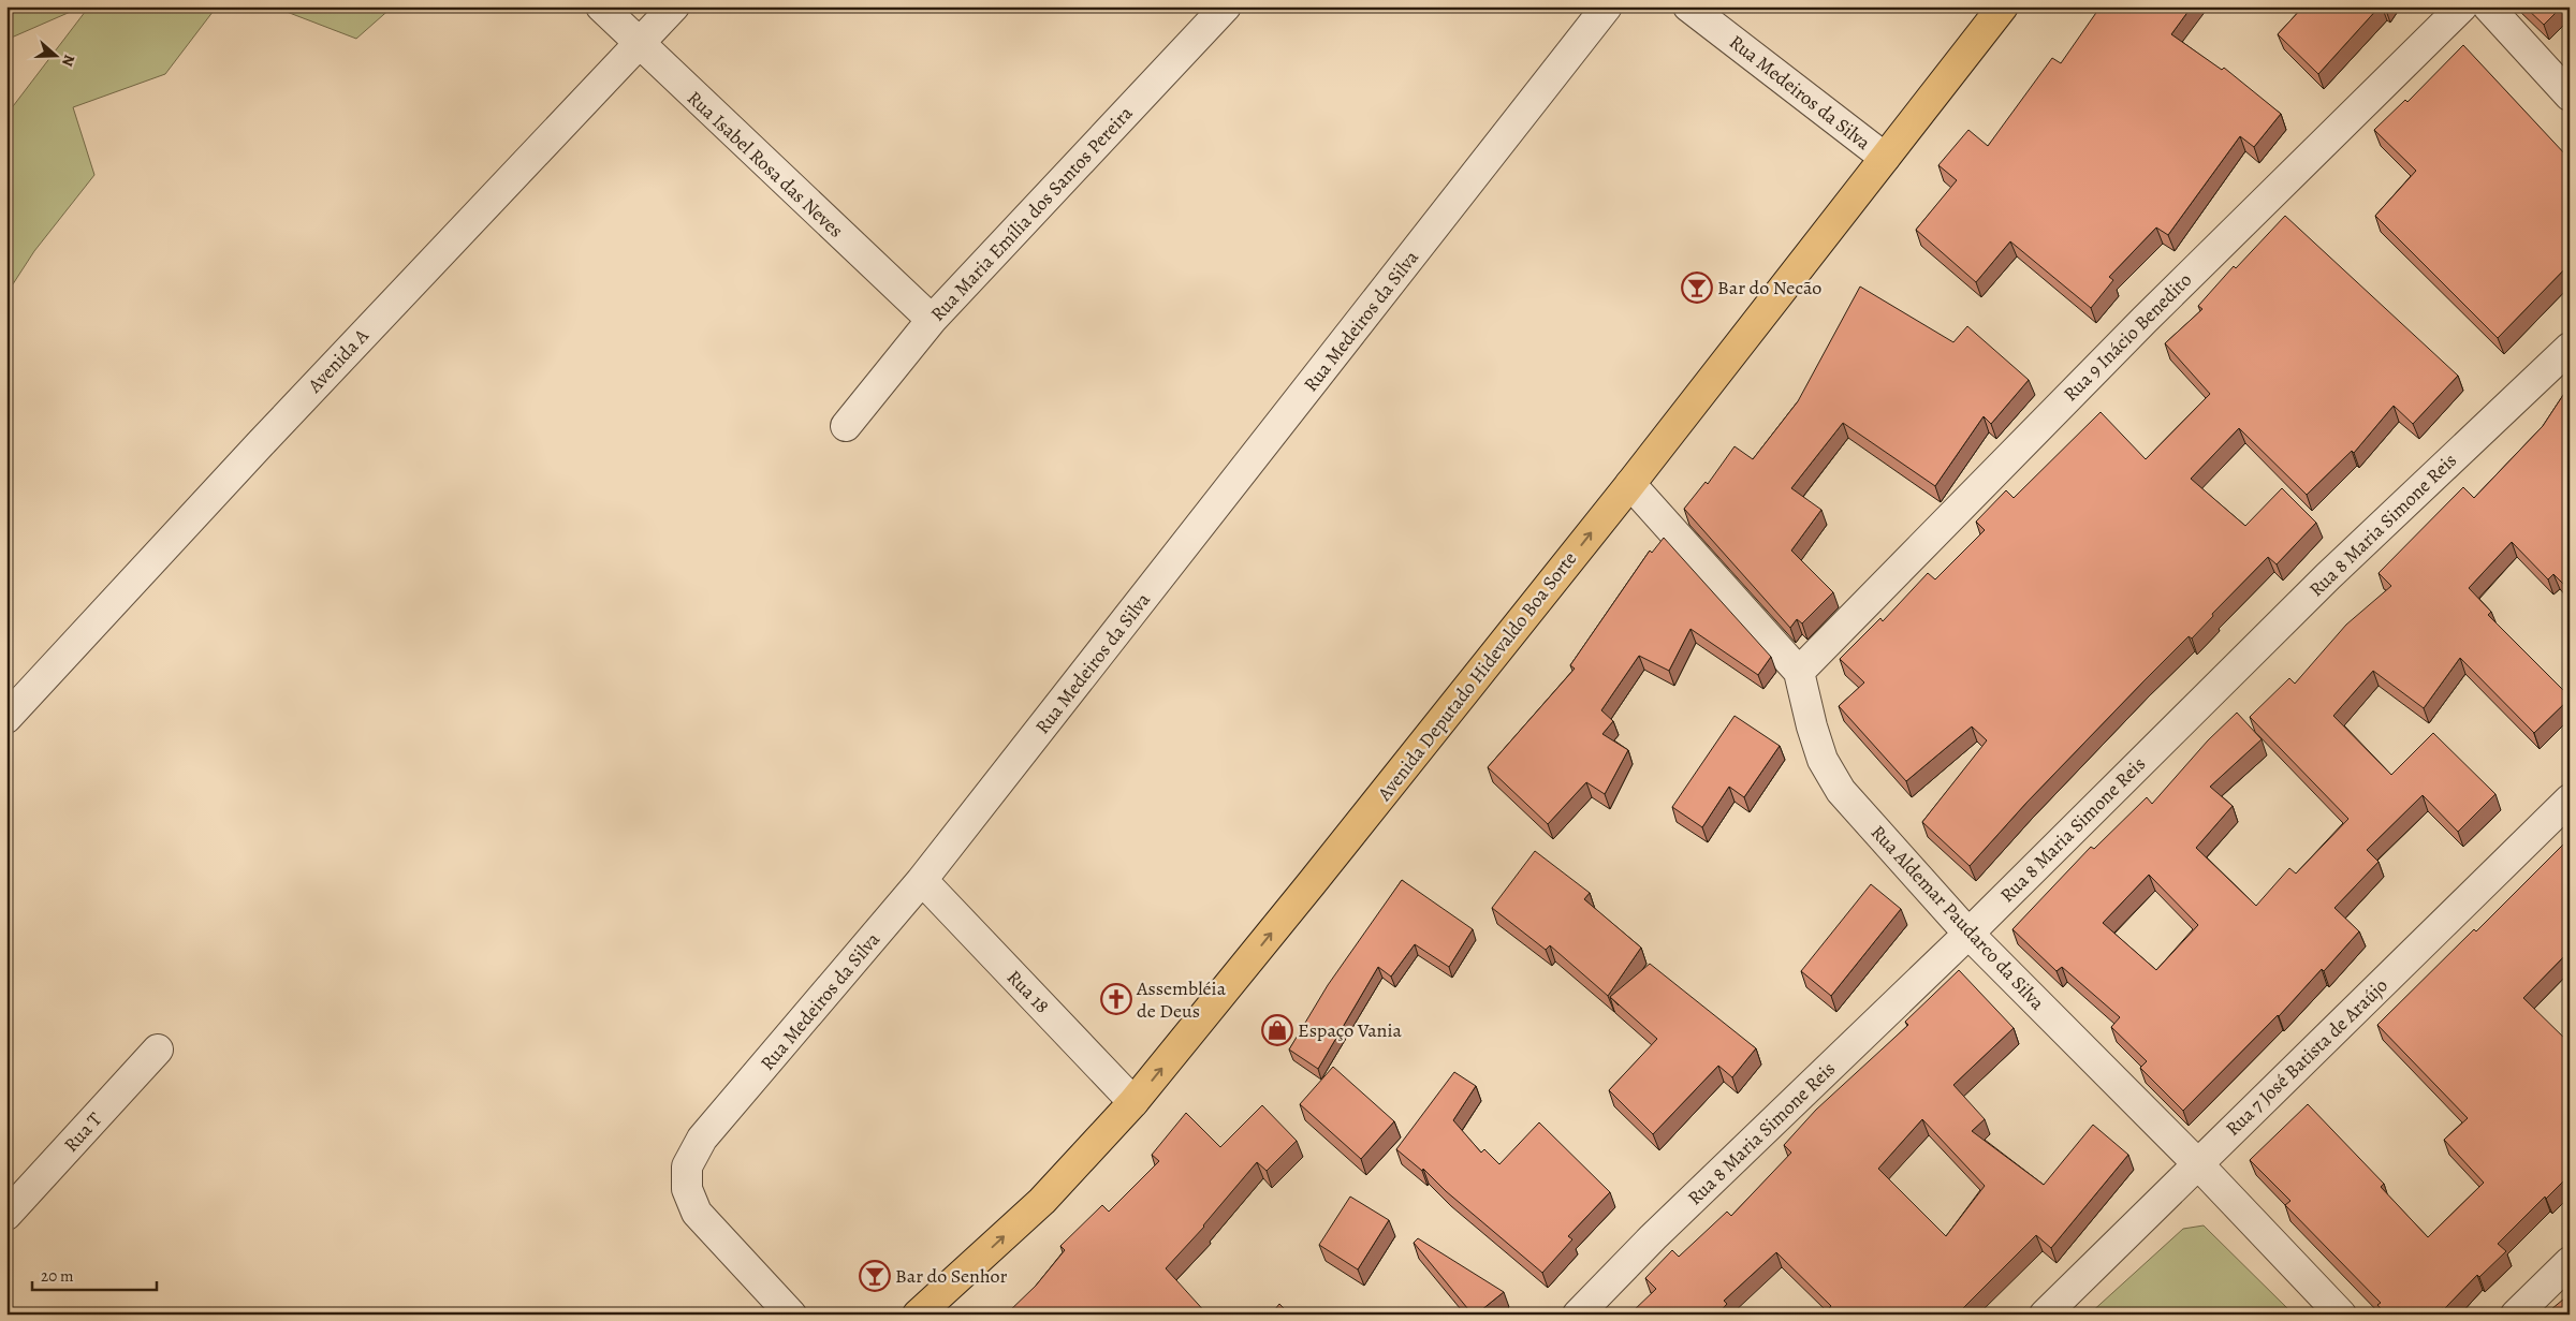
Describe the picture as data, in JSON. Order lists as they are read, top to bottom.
{
  "streets": {
    "main road": ["Avenida Deputado Hidevaldo Boa Sorte"],
    "street": [
      "Rua Medeiros da Silva",
      "Rua Isabel Rosa das Neves",
      "Rua Maria Emília dos Santos Pereira",
      "Rua 9 Inácio Benedito",
      "Avenida A",
      "Rua 8 Maria Simone Reis",
      "Rua Aldemar Paudarco da Silva",
      "Rua 18",
      "Rua 7 José Batista de Araújo",
      "Rua T"
    ]
  },
  "crossings": [
    ["Rua Medeiros da Silva", "Avenida Deputado Hidevaldo Boa Sorte"],
    ["Rua Medeiros da Silva", "Rua 18"],
    ["Rua Isabel Rosa das Neves", "Rua Maria Emília dos Santos Pereira"],
    ["Rua Isabel Rosa das Neves", "Avenida A"],
    ["Rua 9 Inácio Benedito", "Rua Aldemar Paudarco da Silva"],
    ["Rua 8 Maria Simone Reis", "Rua Aldemar Paudarco da Silva"],
    ["Avenida Deputado Hidevaldo Boa Sorte", "Rua Aldemar Paudarco da Silva"],
    ["Avenida Deputado Hidevaldo Boa Sorte", "Rua 18"],
    ["Rua Aldemar Paudarco da Silva", "Rua 7 José Batista de Araújo"]
  ],
  "one_way": ["Avenida Deputado Hidevaldo Boa Sorte"],
  "places": {
    "bar": ["Bar do Necão", "Bar do Senhor"],
    "church": ["Assembléia de Deus"],
    "shop": ["Espaço Vania"]
  },
  "scale_bar": "20 m",
  "north": "right"
}
